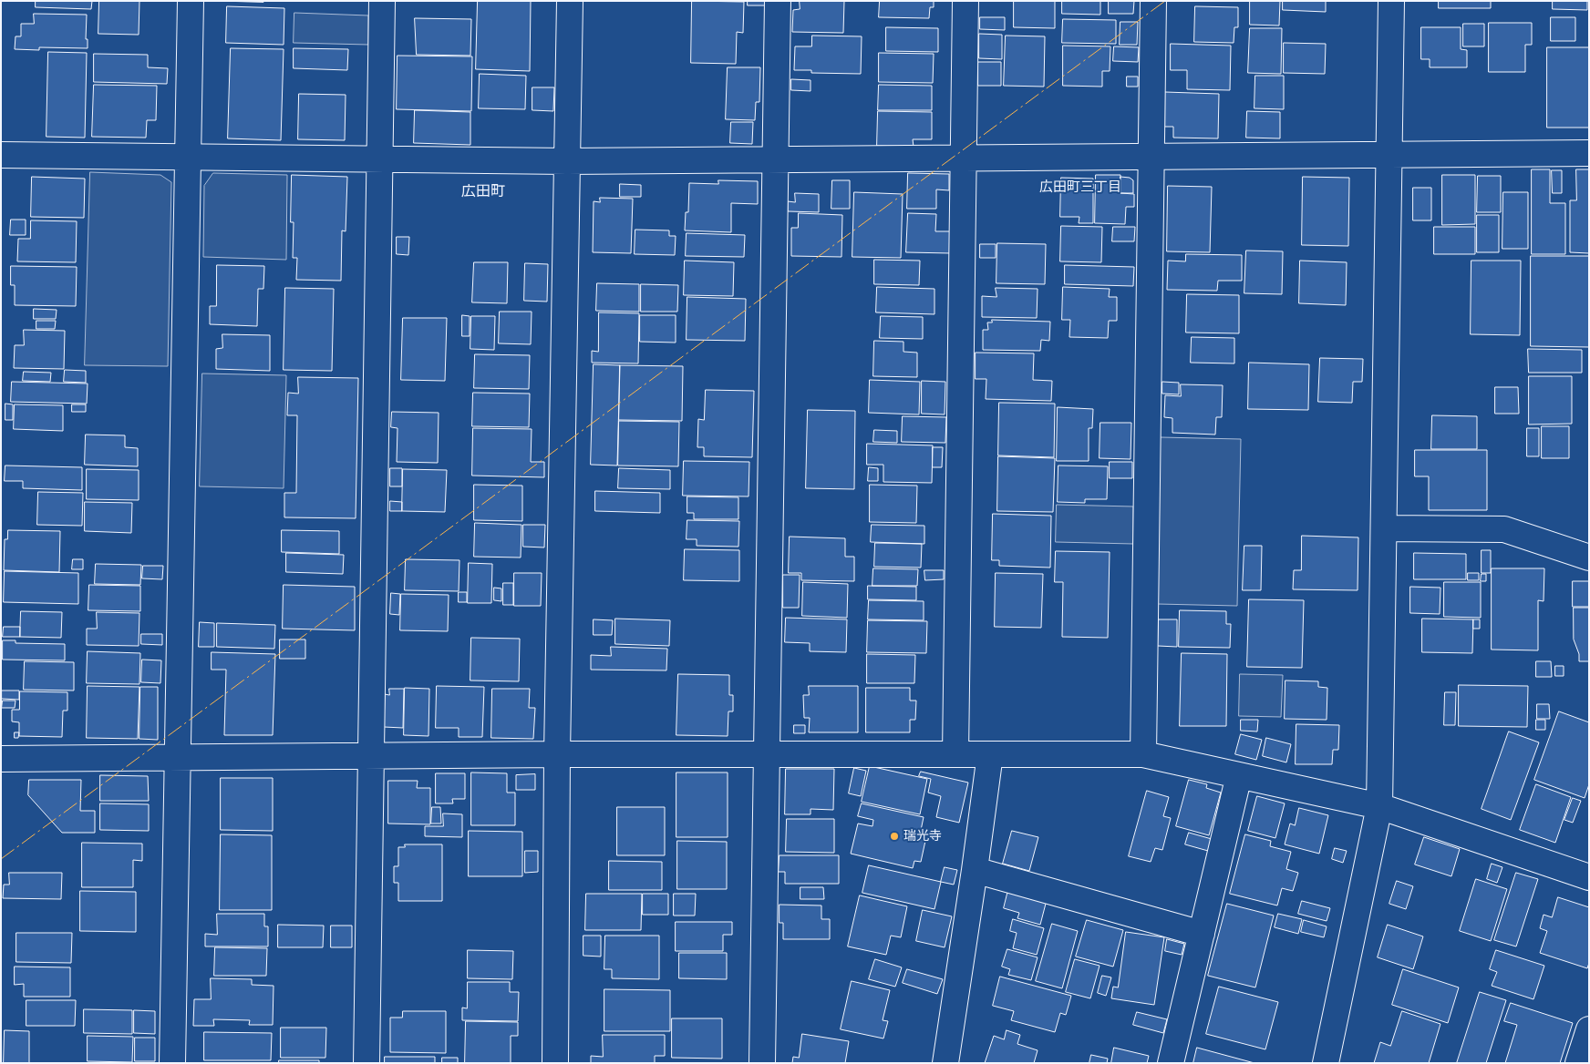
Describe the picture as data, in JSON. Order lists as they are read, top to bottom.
{
  "districts": ["広田町三丁目", "広田町"],
  "places": ["瑞光寺"]
}
